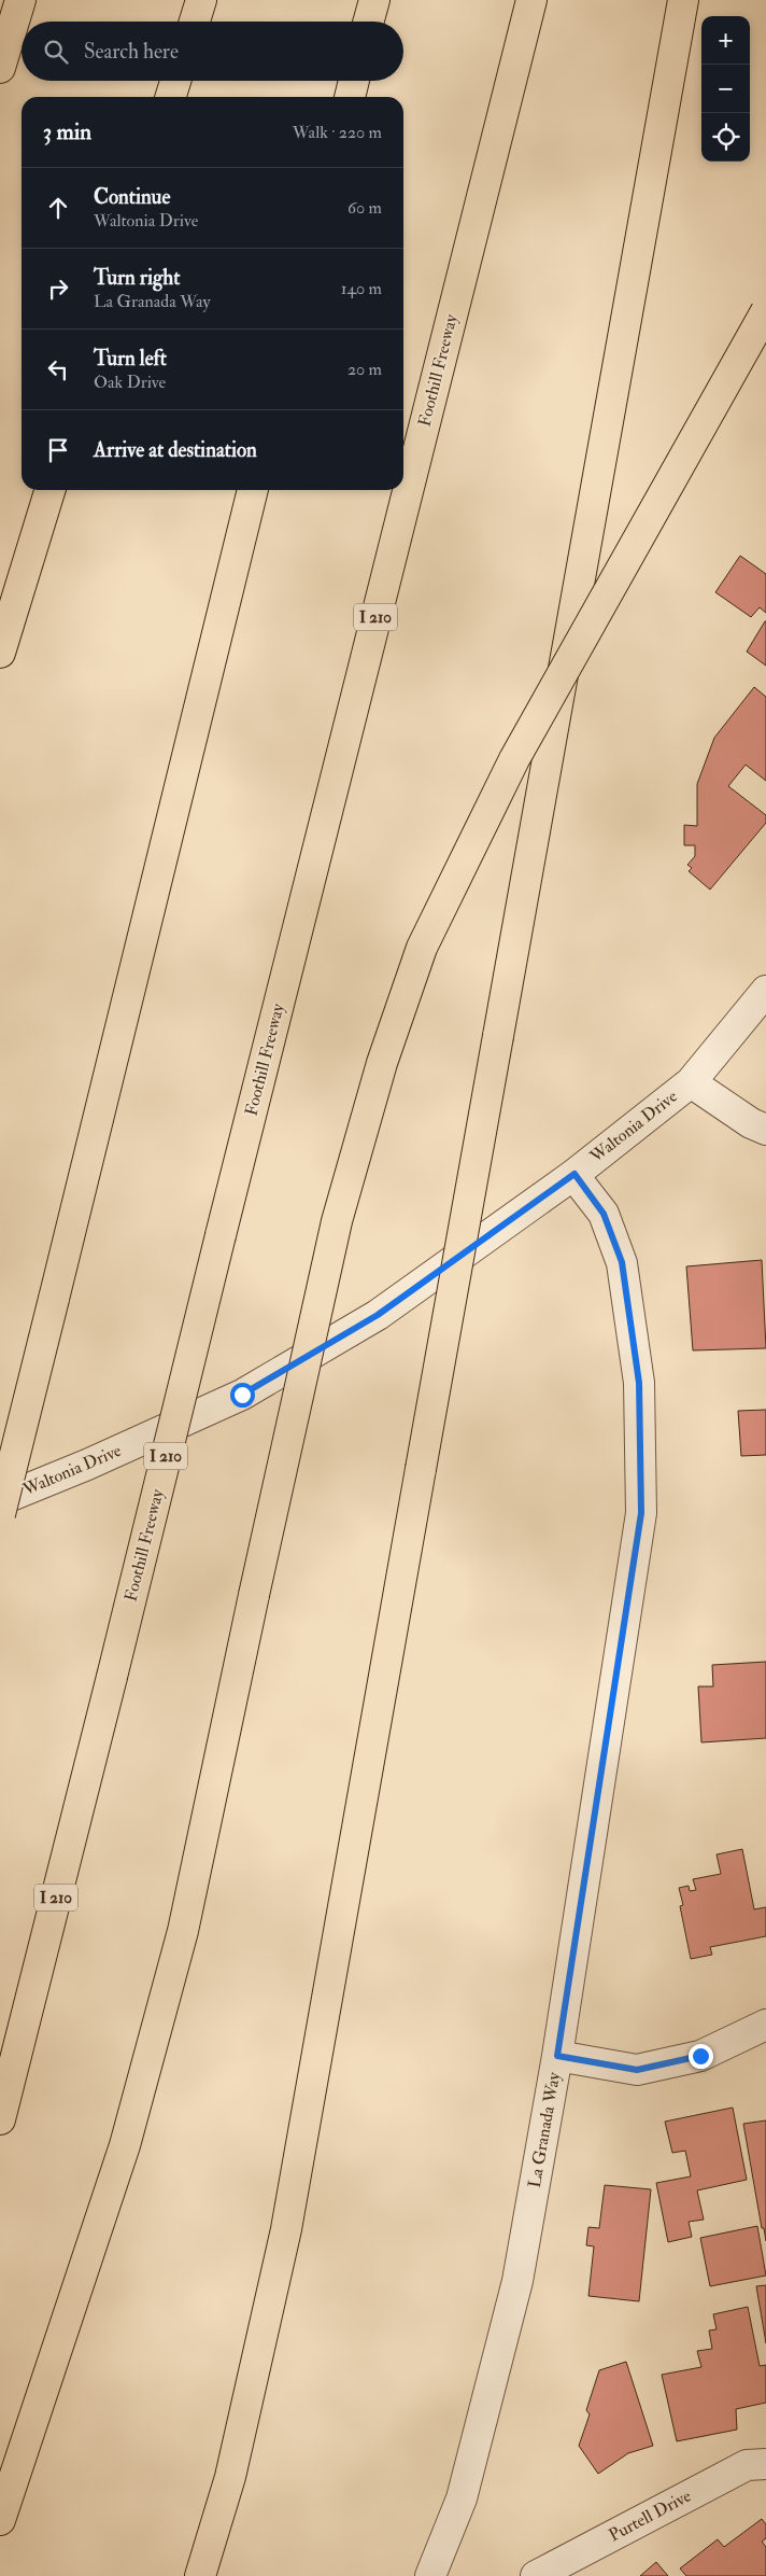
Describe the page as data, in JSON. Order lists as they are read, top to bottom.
{
  "streets": {
    "highway": ["Foothill Freeway", "I 210"],
    "street": ["Waltonia Drive", "La Granada Way", "Purtell Drive"]
  },
  "crossings": [
    ["Waltonia Drive", "La Granada Way"]
  ],
  "page": {
    "map_buttons": ["+", "−"],
    "search": "Search here",
    "heading": ["3 min", "Walk · 220 m"],
    "list": [
      ["Continue", "Waltonia Drive", "60 m"],
      ["Turn right", "La Granada Way", "140 m"],
      ["Turn left", "Oak Drive", "20 m"],
      "Arrive at destination"
    ]
  }
}
